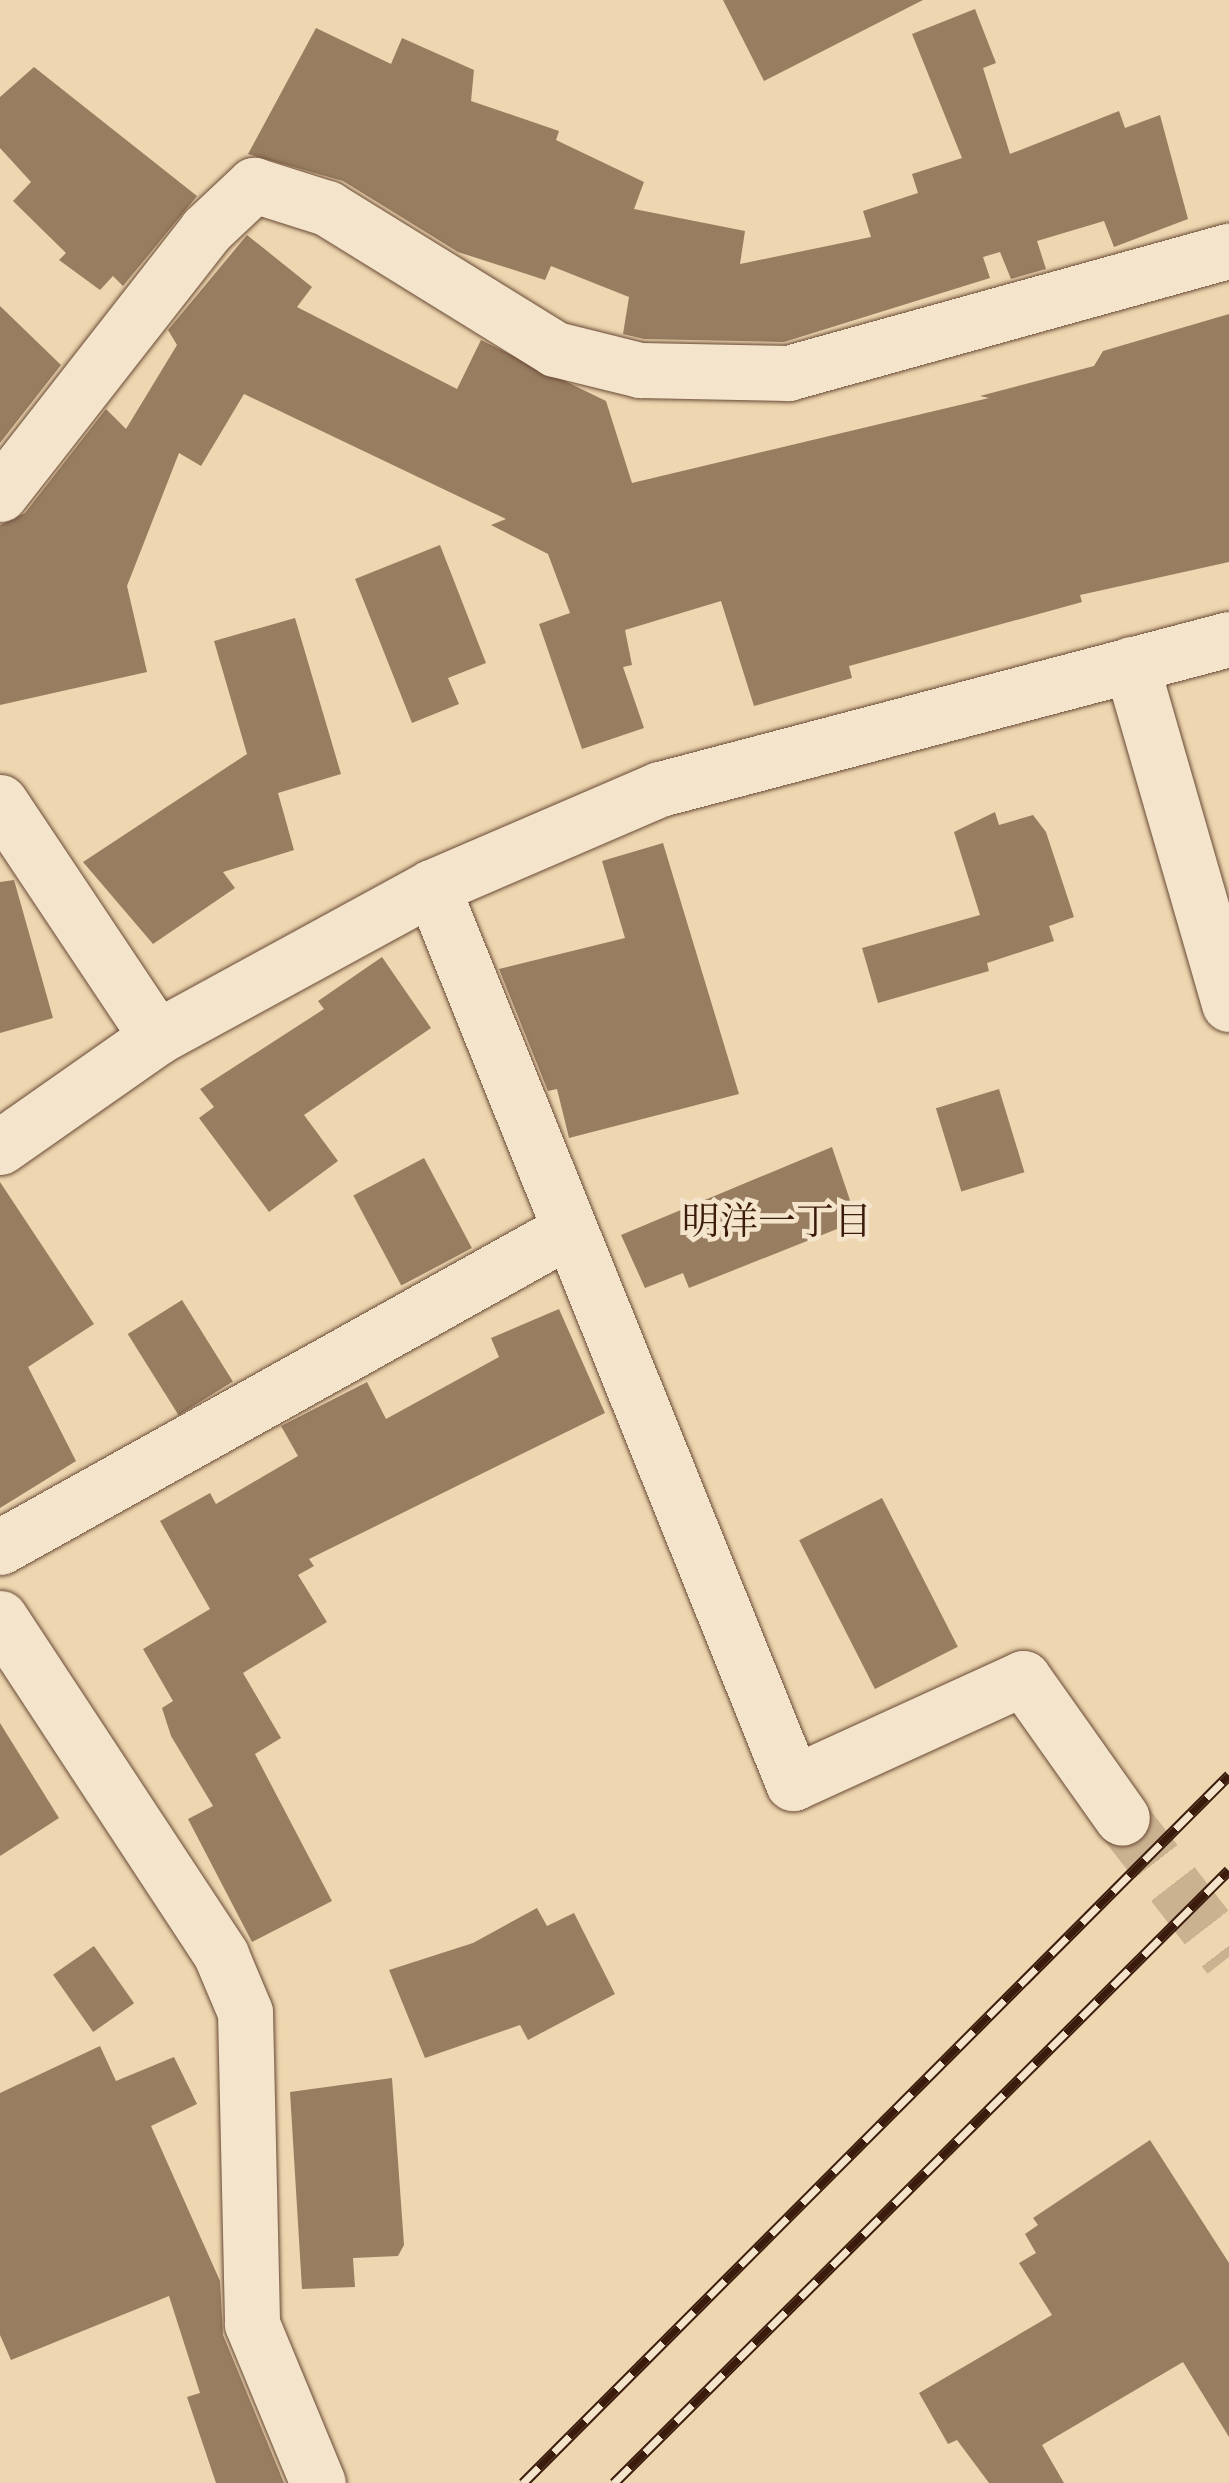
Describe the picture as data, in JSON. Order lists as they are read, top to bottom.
{
  "districts": ["明洋一丁目"]
}
